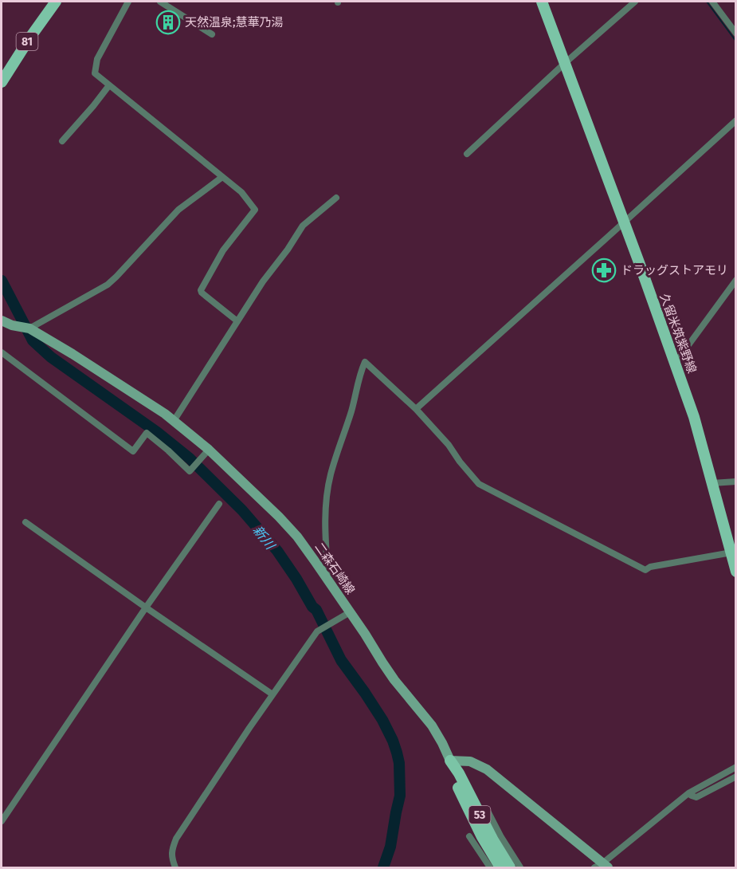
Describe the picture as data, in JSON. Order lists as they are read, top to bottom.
{
  "streets": {
    "main road": [
      "81",
      "久留米筑紫野線",
      "二森石崎線",
      "53"
    ]
  },
  "crossings": [
    ["二森石崎線", "53"]
  ],
  "water": ["新川"],
  "places": {
    "building": ["天然温泉;慧華乃湯"],
    "pharmacy": ["ドラッグストアモリ"]
  }
}
